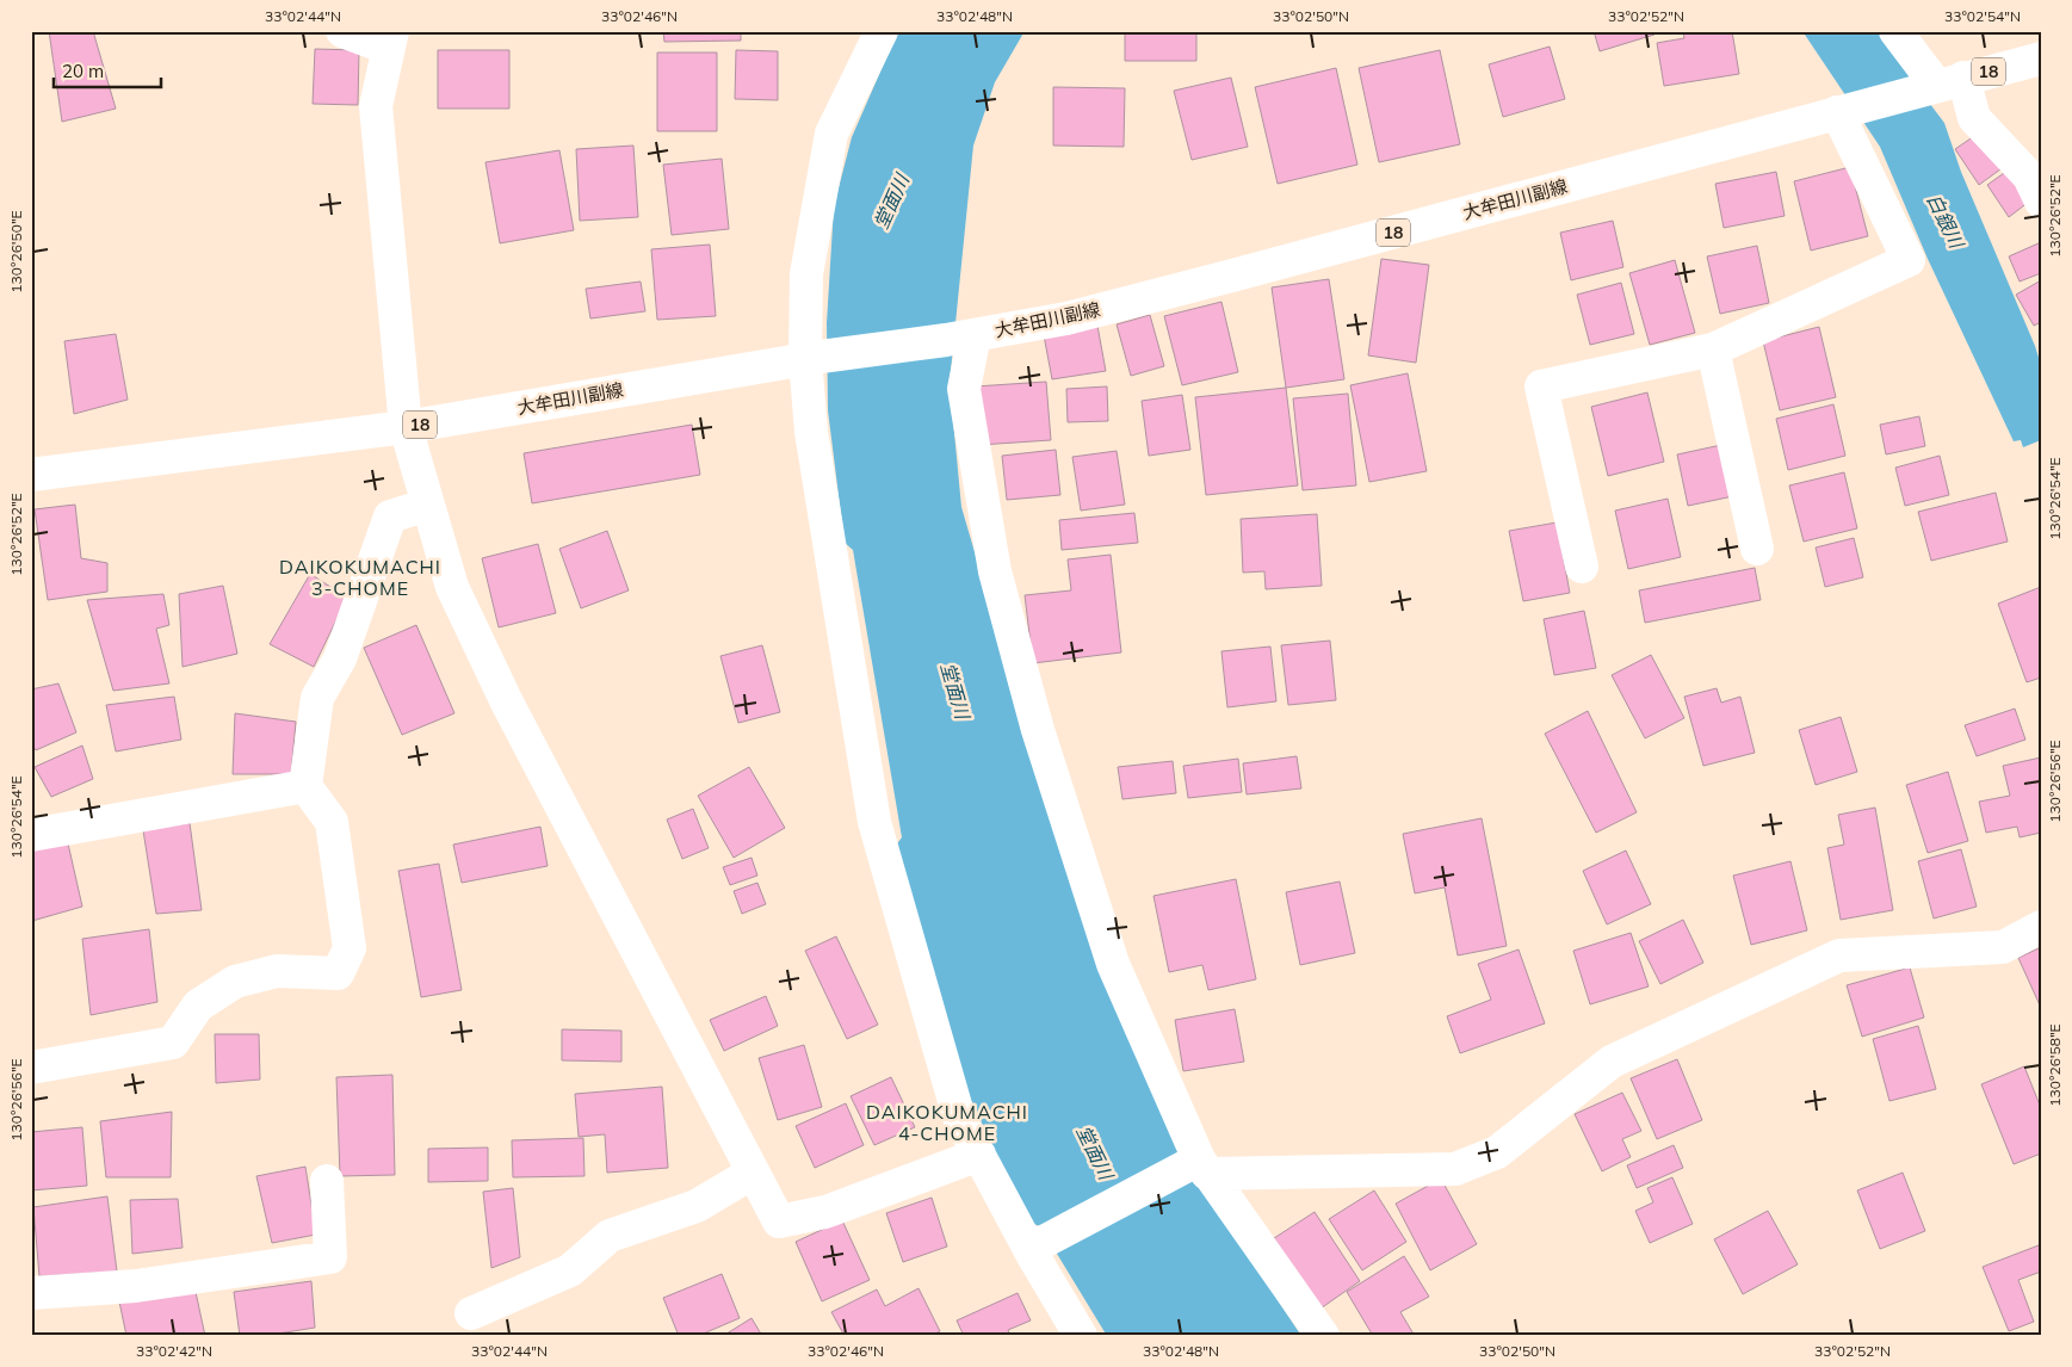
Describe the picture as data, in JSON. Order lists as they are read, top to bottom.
{
  "streets": {
    "street": ["18", "大牟田川副線"]
  },
  "districts": ["DAIKOKUMACHI 3-CHOME", "DAIKOKUMACHI 4-CHOME"],
  "water": ["堂面川", "白銀川"],
  "scale_bar": "20 m",
  "coordinates": [
    "33°02'44\"N",
    "33°02'46\"N",
    "33°02'48\"N",
    "33°02'50\"N",
    "33°02'52\"N",
    "33°02'54\"N",
    "130°26'52\"E",
    "130°26'50\"E",
    "130°26'54\"E",
    "130°26'56\"E",
    "130°26'58\"E",
    "33°02'42\"N"
  ]
}
